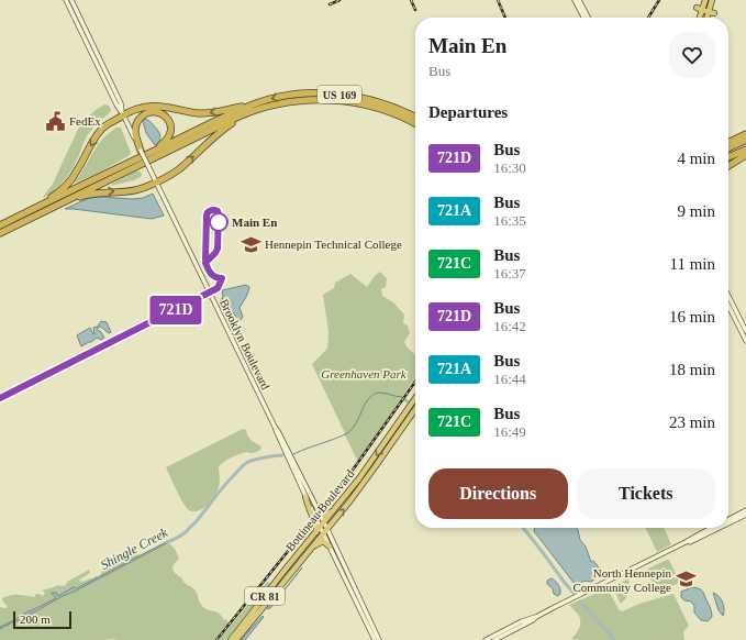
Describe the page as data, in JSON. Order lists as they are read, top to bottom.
{
  "streets": {
    "highway": ["US 169", "Bottineau Boulevard", "CR 81"],
    "main road": ["Brooklyn Boulevard"]
  },
  "crossings": [
    ["Brooklyn Boulevard", "Bottineau Boulevard"]
  ],
  "water": ["Shingle Creek"],
  "parks": ["Greenhaven Park"],
  "places": {
    "public building": ["FedEx"],
    "other": ["Main En"],
    "school or university": ["Hennepin Technical College", "North Hennepin Community College"]
  },
  "lines": ["bus line 721D"],
  "scale_bar": "200 m",
  "page": {
    "on_map": "721D",
    "heading": [
      ["Main En", "Bus"],
      "Departures"
    ],
    "list": [
      {
        "mark": "721D",
        "name": "Bus",
        "note": "16:30",
        "value": "4 min"
      },
      {
        "mark": "721A",
        "name": "Bus",
        "note": "16:35",
        "value": "9 min"
      },
      {
        "mark": "721C",
        "name": "Bus",
        "note": "16:37",
        "value": "11 min"
      },
      {
        "mark": "721D",
        "name": "Bus",
        "note": "16:42",
        "value": "16 min"
      },
      {
        "mark": "721A",
        "name": "Bus",
        "note": "16:44",
        "value": "18 min"
      },
      {
        "mark": "721C",
        "name": "Bus",
        "note": "16:49",
        "value": "23 min"
      }
    ],
    "buttons": ["Directions", "Tickets"],
    "scale": "200 m"
  }
}
